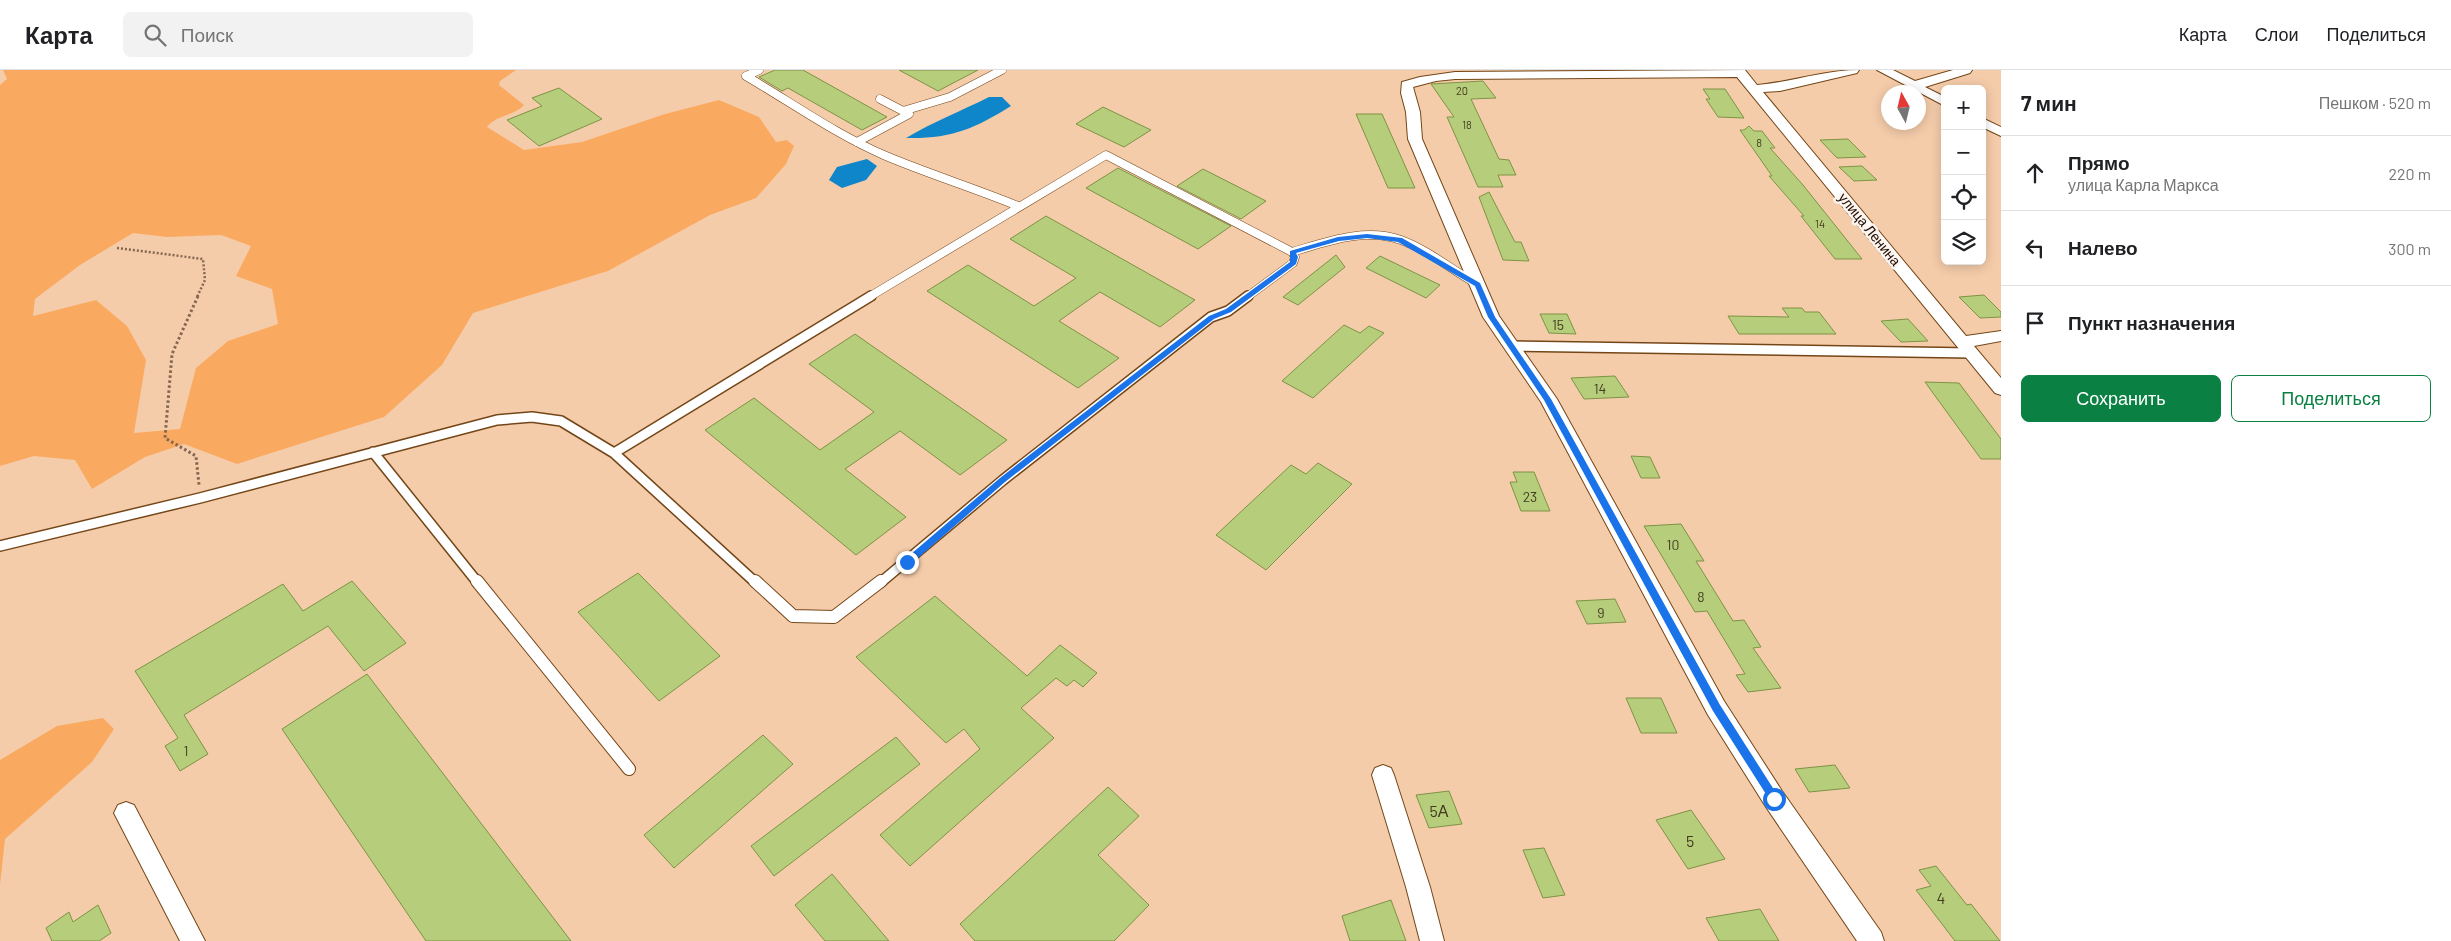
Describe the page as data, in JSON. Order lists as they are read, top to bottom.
{
  "streets": {
    "street": ["улица Ленина"]
  },
  "house_numbers": [
    "20",
    "18",
    "8",
    "14",
    "15",
    "14",
    "23",
    "10",
    "8",
    "9",
    "1",
    "5А",
    "5",
    "4"
  ],
  "north": "top",
  "page": {
    "header": "Карта",
    "search": "Поиск",
    "nav": ["Карта", "Слои", "Поделиться"],
    "heading": ["7 мин", "Пешком · 520 m"],
    "map_buttons": ["+", "−"],
    "list": [
      ["Прямо", "улица Карла Маркса", "220 m"],
      ["Налево", "300 m"],
      "Пункт назначения"
    ],
    "buttons": ["Сохранить", "Поделиться"]
  }
}
